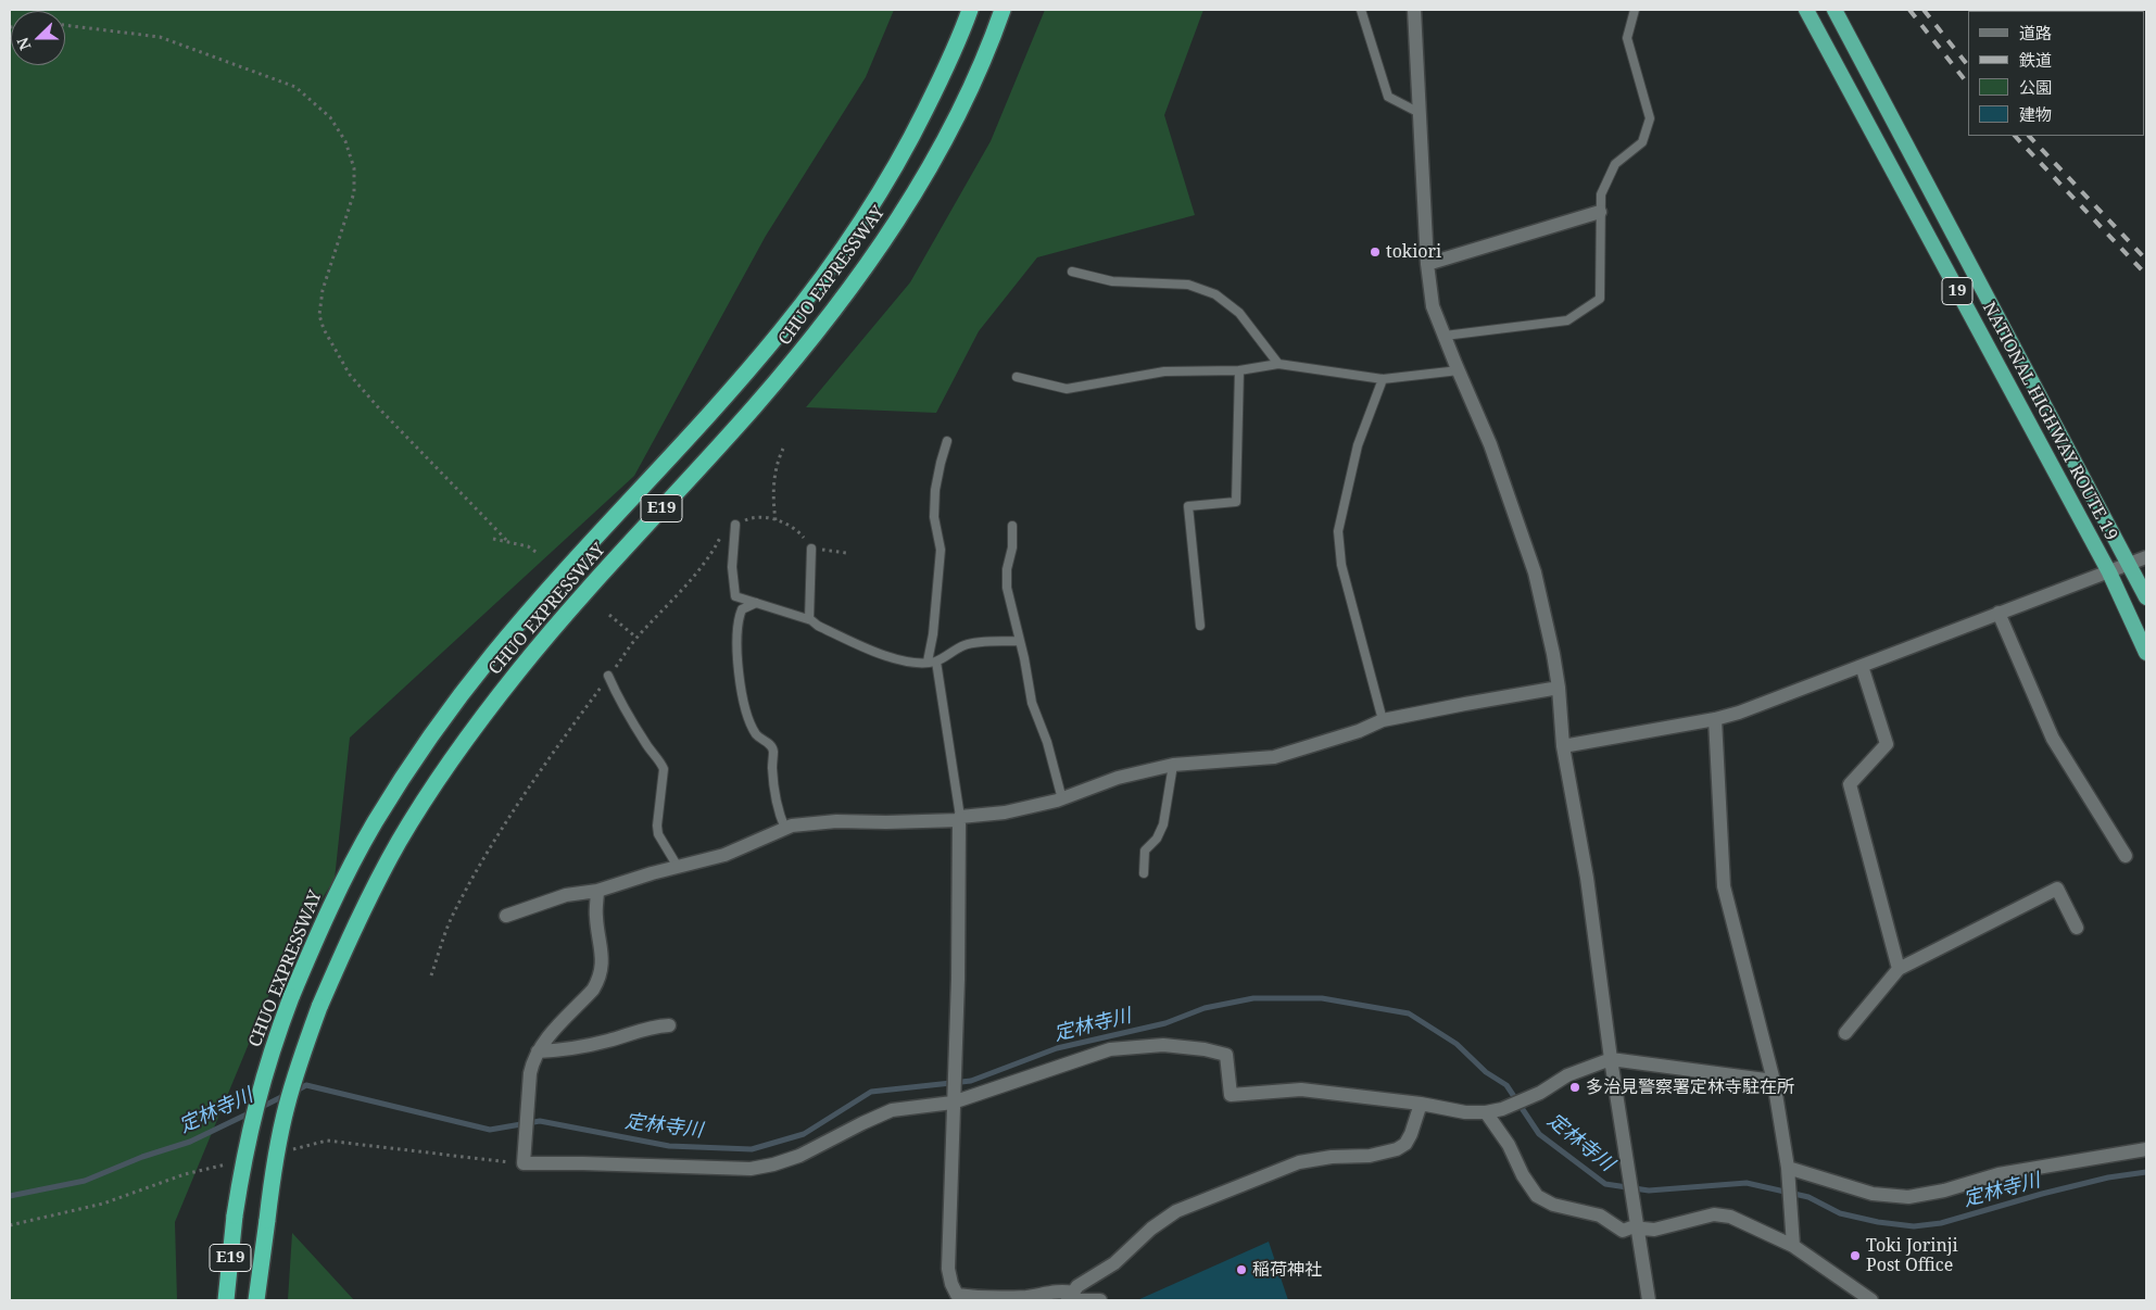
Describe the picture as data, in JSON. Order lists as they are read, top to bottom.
{
  "streets": {
    "highway": [
      "CHUO EXPRESSWAY",
      "19",
      "NATIONAL HIGHWAY ROUTE 19",
      "E19"
    ]
  },
  "water": ["定林寺川"],
  "places": [
    "tokiori",
    "多治見警察署定林寺駐在所",
    "Toki Jorinji Post Office",
    "稲荷神社"
  ],
  "legend": [
    "道路",
    "鉄道",
    "公園",
    "建物"
  ],
  "north": "left"
}
